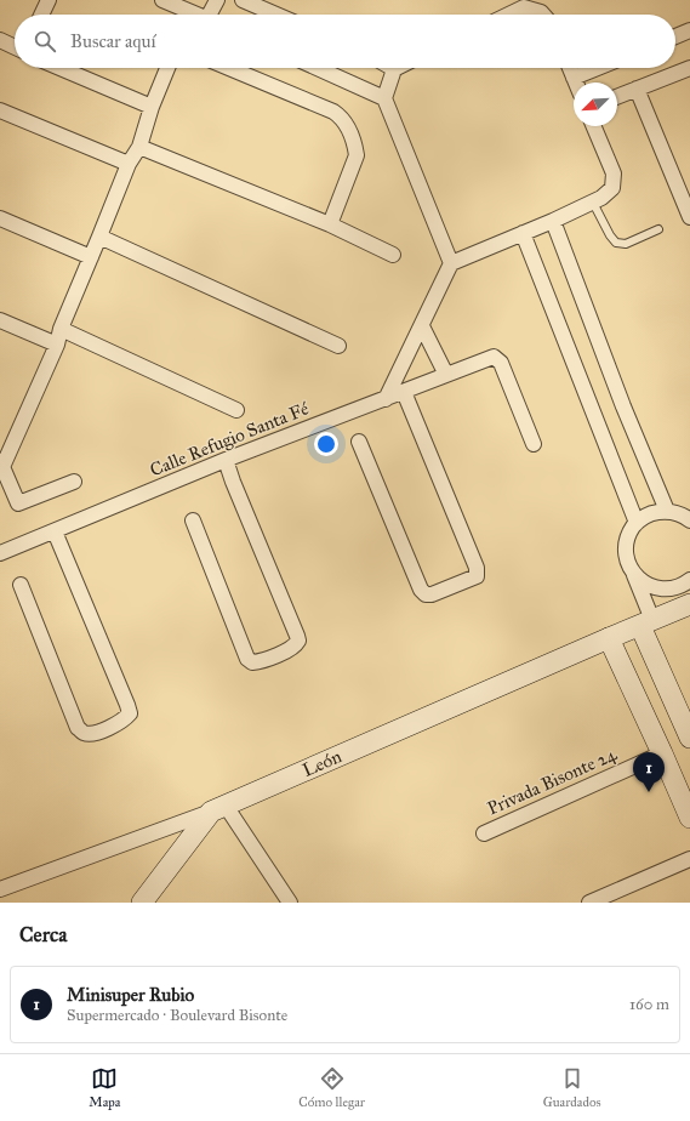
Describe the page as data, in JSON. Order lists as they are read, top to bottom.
{
  "streets": {
    "street": ["Calle Refugio Santa Fé", "León", "Privada Bisonte 24"]
  },
  "north": "bottom left",
  "page": {
    "search": "Buscar aquí",
    "pins": "1",
    "heading": "Cerca",
    "list": [
      {
        "mark": "1",
        "name": "Minisuper Rubio",
        "note": "Supermercado · Boulevard Bisonte",
        "value": "160 m"
      }
    ],
    "nav": ["Mapa", "Cómo llegar", "Guardados"]
  }
}
